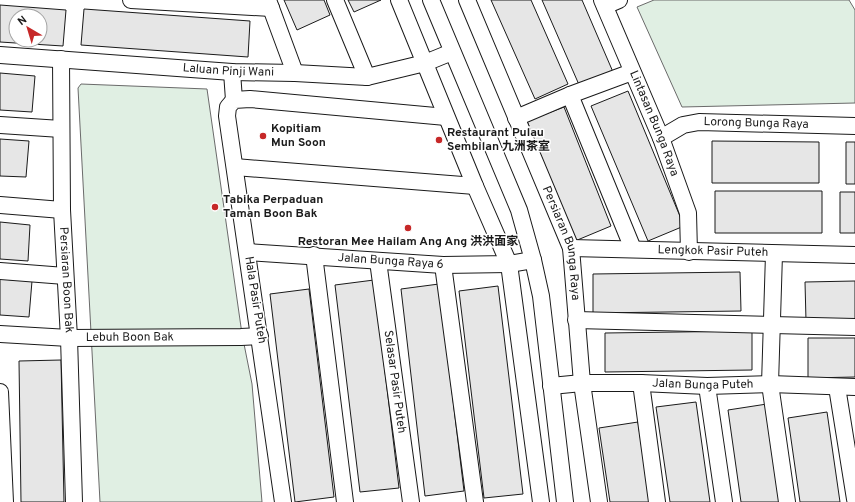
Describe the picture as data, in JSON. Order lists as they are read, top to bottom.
{
  "streets": {
    "street": [
      "Laluan Pinji Wani",
      "Lorong Bunga Raya",
      "Lintasan Bunga Raya",
      "Persiaran Bunga Raya",
      "Lengkok Pasir Puteh",
      "Jalan Bunga Raya 6",
      "Persiaran Boon Bak",
      "Hala Pasir Puteh",
      "Lebuh Boon Bak",
      "Selasar Pasir Puteh",
      "Jalan Bunga Puteh"
    ]
  },
  "crossings": [
    ["Laluan Pinji Wani", "Persiaran Boon Bak"],
    ["Laluan Pinji Wani", "Hala Pasir Puteh"],
    ["Lorong Bunga Raya", "Lintasan Bunga Raya"],
    ["Lintasan Bunga Raya", "Lengkok Pasir Puteh"],
    ["Persiaran Bunga Raya", "Lengkok Pasir Puteh"],
    ["Persiaran Bunga Raya", "Jalan Bunga Puteh"],
    ["Jalan Bunga Raya 6", "Hala Pasir Puteh"],
    ["Jalan Bunga Raya 6", "Selasar Pasir Puteh"],
    ["Persiaran Boon Bak", "Lebuh Boon Bak"],
    ["Hala Pasir Puteh", "Lebuh Boon Bak"]
  ],
  "places": [
    "Kopitiam Mun Soon",
    "Restaurant Pulau Sembilan 九洲茶室",
    "Tabika Perpaduan Taman Boon Bak",
    "Restoran Mee Hailam Ang Ang 洪洪面家"
  ],
  "north": "top left"
}
